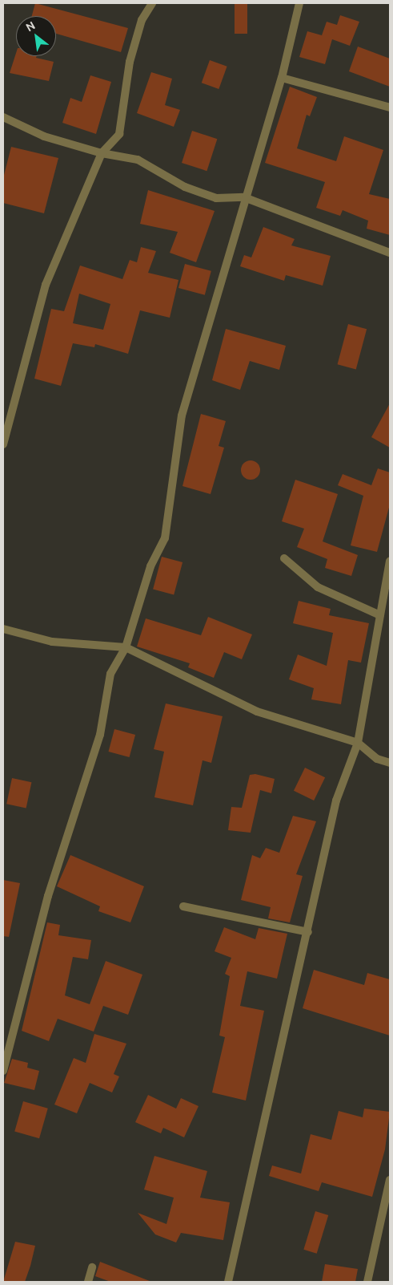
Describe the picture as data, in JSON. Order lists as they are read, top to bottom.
{
  "north": "top left"
}
